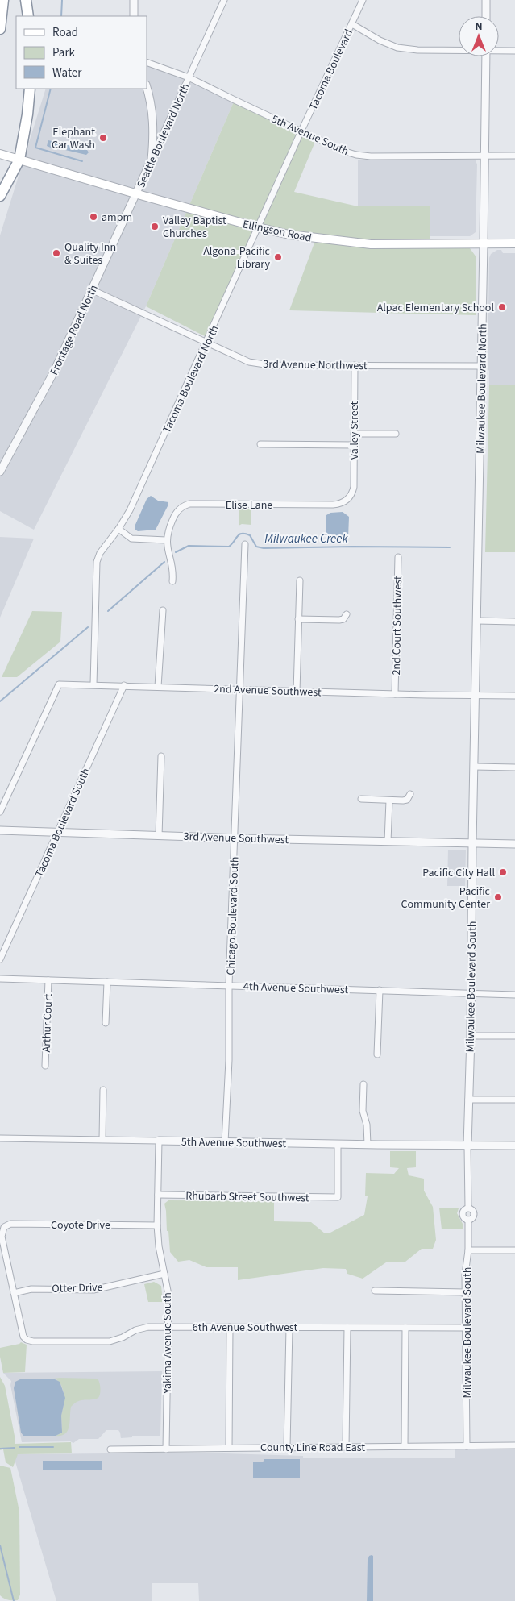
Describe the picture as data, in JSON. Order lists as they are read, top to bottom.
{
  "streets": {
    "main road": ["Ellingson Road"],
    "street": [
      "Tacoma Boulevard",
      "5th Avenue South",
      "Seattle Boulevard North",
      "Frontage Road North",
      "3rd Avenue Northwest",
      "Tacoma Boulevard North",
      "Milwaukee Boulevard North",
      "Valley Street",
      "Elise Lane",
      "2nd Court Southwest",
      "2nd Avenue Southwest",
      "Tacoma Boulevard South",
      "3rd Avenue Southwest",
      "Chicago Boulevard South",
      "Milwaukee Boulevard South",
      "4th Avenue Southwest",
      "Arthur Court",
      "5th Avenue Southwest",
      "Rhubarb Street Southwest",
      "Coyote Drive",
      "Otter Drive",
      "6th Avenue Southwest",
      "Yakima Avenue South",
      "County Line Road East"
    ]
  },
  "crossings": [
    ["Tacoma Boulevard", "5th Avenue South"],
    ["Tacoma Boulevard", "Ellingson Road"],
    ["Tacoma Boulevard", "Tacoma Boulevard North"],
    ["5th Avenue South", "Seattle Boulevard North"],
    ["5th Avenue South", "Milwaukee Boulevard North"],
    ["Seattle Boulevard North", "Ellingson Road"],
    ["Seattle Boulevard North", "Frontage Road North"],
    ["Ellingson Road", "Frontage Road North"],
    ["Ellingson Road", "Tacoma Boulevard North"],
    ["Ellingson Road", "Milwaukee Boulevard North"],
    ["Frontage Road North", "3rd Avenue Northwest"],
    ["3rd Avenue Northwest", "Tacoma Boulevard North"],
    ["3rd Avenue Northwest", "Milwaukee Boulevard North"],
    ["3rd Avenue Northwest", "Valley Street"],
    ["Milwaukee Boulevard North", "Milwaukee Boulevard South"],
    ["Valley Street", "Elise Lane"],
    ["2nd Court Southwest", "2nd Avenue Southwest"],
    ["2nd Avenue Southwest", "Tacoma Boulevard South"],
    ["2nd Avenue Southwest", "Chicago Boulevard South"],
    ["2nd Avenue Southwest", "Milwaukee Boulevard South"],
    ["Tacoma Boulevard South", "3rd Avenue Southwest"],
    ["3rd Avenue Southwest", "Chicago Boulevard South"],
    ["3rd Avenue Southwest", "Milwaukee Boulevard South"],
    ["Chicago Boulevard South", "4th Avenue Southwest"],
    ["Chicago Boulevard South", "5th Avenue Southwest"],
    ["Milwaukee Boulevard South", "4th Avenue Southwest"],
    ["Milwaukee Boulevard South", "5th Avenue Southwest"],
    ["Milwaukee Boulevard South", "6th Avenue Southwest"],
    ["Milwaukee Boulevard South", "County Line Road East"],
    ["4th Avenue Southwest", "Arthur Court"],
    ["5th Avenue Southwest", "Rhubarb Street Southwest"],
    ["5th Avenue Southwest", "Yakima Avenue South"],
    ["Rhubarb Street Southwest", "Yakima Avenue South"],
    ["Coyote Drive", "Otter Drive"],
    ["Coyote Drive", "6th Avenue Southwest"],
    ["Coyote Drive", "Yakima Avenue South"],
    ["Otter Drive", "6th Avenue Southwest"],
    ["Otter Drive", "Yakima Avenue South"],
    ["6th Avenue Southwest", "Yakima Avenue South"],
    ["Yakima Avenue South", "County Line Road East"]
  ],
  "water": ["Milwaukee Creek"],
  "places": [
    "Elephant Car Wash",
    "ampm",
    "Valley Baptist Churches",
    "Quality Inn & Suites",
    "Algona-Pacific Library",
    "Alpac Elementary School",
    "Pacific City Hall",
    "Pacific Community Center"
  ],
  "legend": ["Road", "Park", "Water"],
  "north": "top"
}
